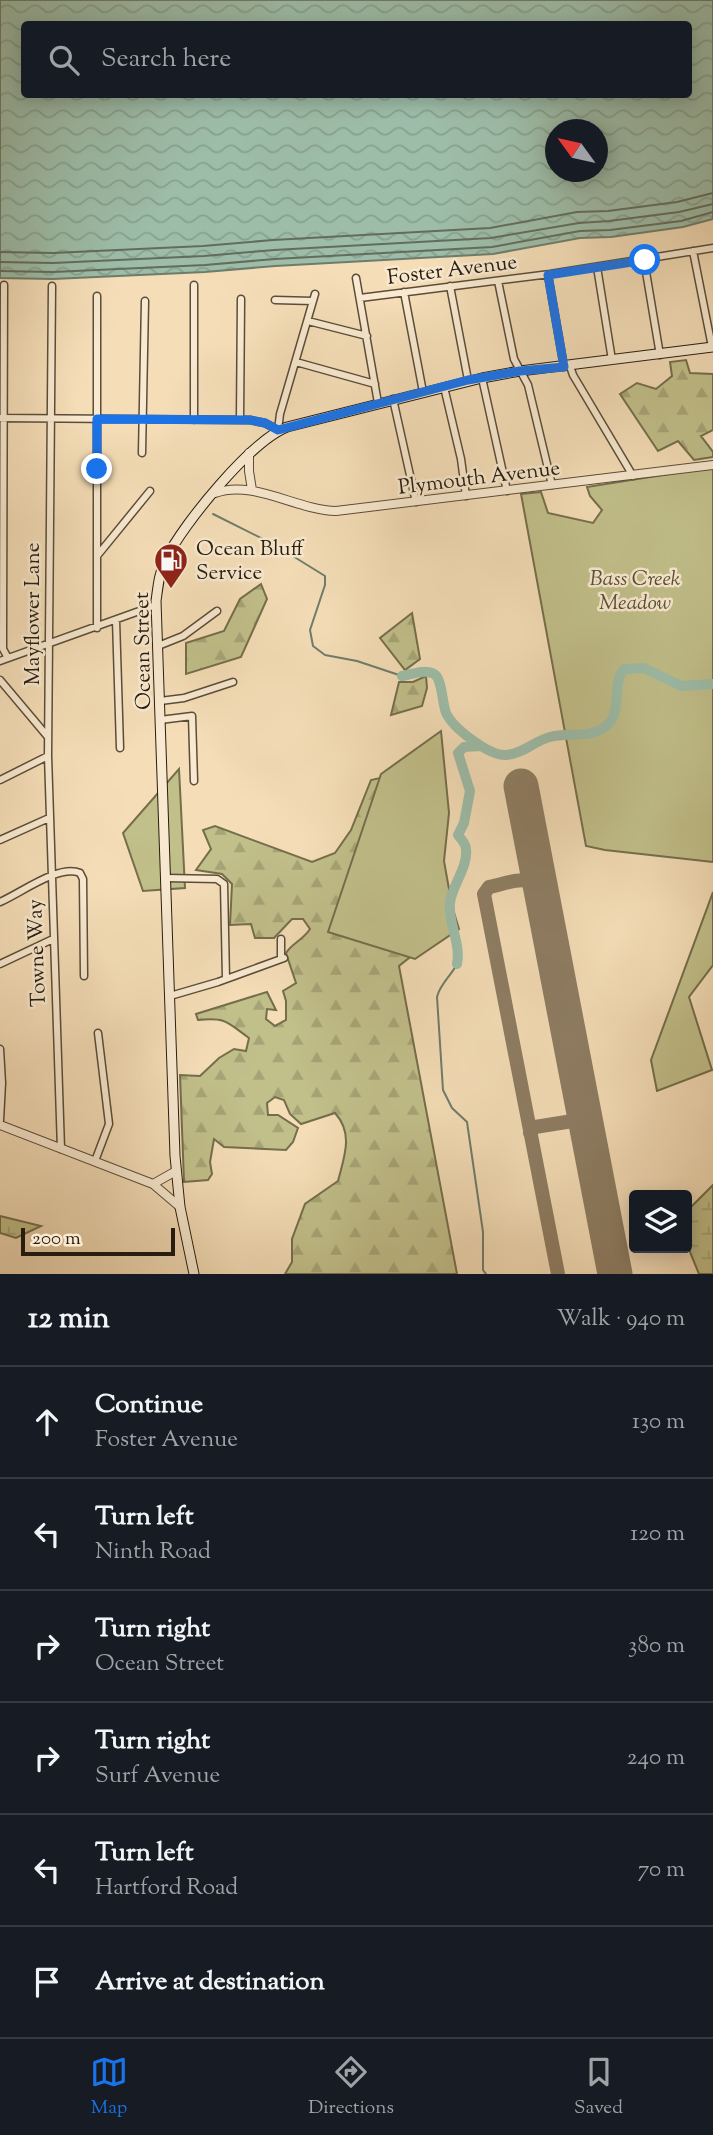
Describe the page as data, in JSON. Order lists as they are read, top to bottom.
{
  "streets": {
    "main road": ["Ocean Street"],
    "street": [
      "Foster Avenue",
      "Plymouth Avenue",
      "Mayflower Lane",
      "Towne Way"
    ]
  },
  "crossings": [
    ["Plymouth Avenue", "Ocean Street"],
    ["Mayflower Lane", "Towne Way"]
  ],
  "parks": ["Bass Creek Meadow"],
  "places": {
    "fuel station": ["Ocean Bluff Service"]
  },
  "scale_bar": "200 m",
  "north": "top left",
  "page": {
    "search": "Search here",
    "scale": "200 m",
    "heading": ["12 min", "Walk · 940 m"],
    "list": [
      ["Continue", "Foster Avenue", "130 m"],
      ["Turn left", "Ninth Road", "120 m"],
      ["Turn right", "Ocean Street", "380 m"],
      ["Turn right", "Surf Avenue", "240 m"],
      ["Turn left", "Hartford Road", "70 m"],
      "Arrive at destination"
    ],
    "nav": ["Map", "Directions", "Saved"]
  }
}
